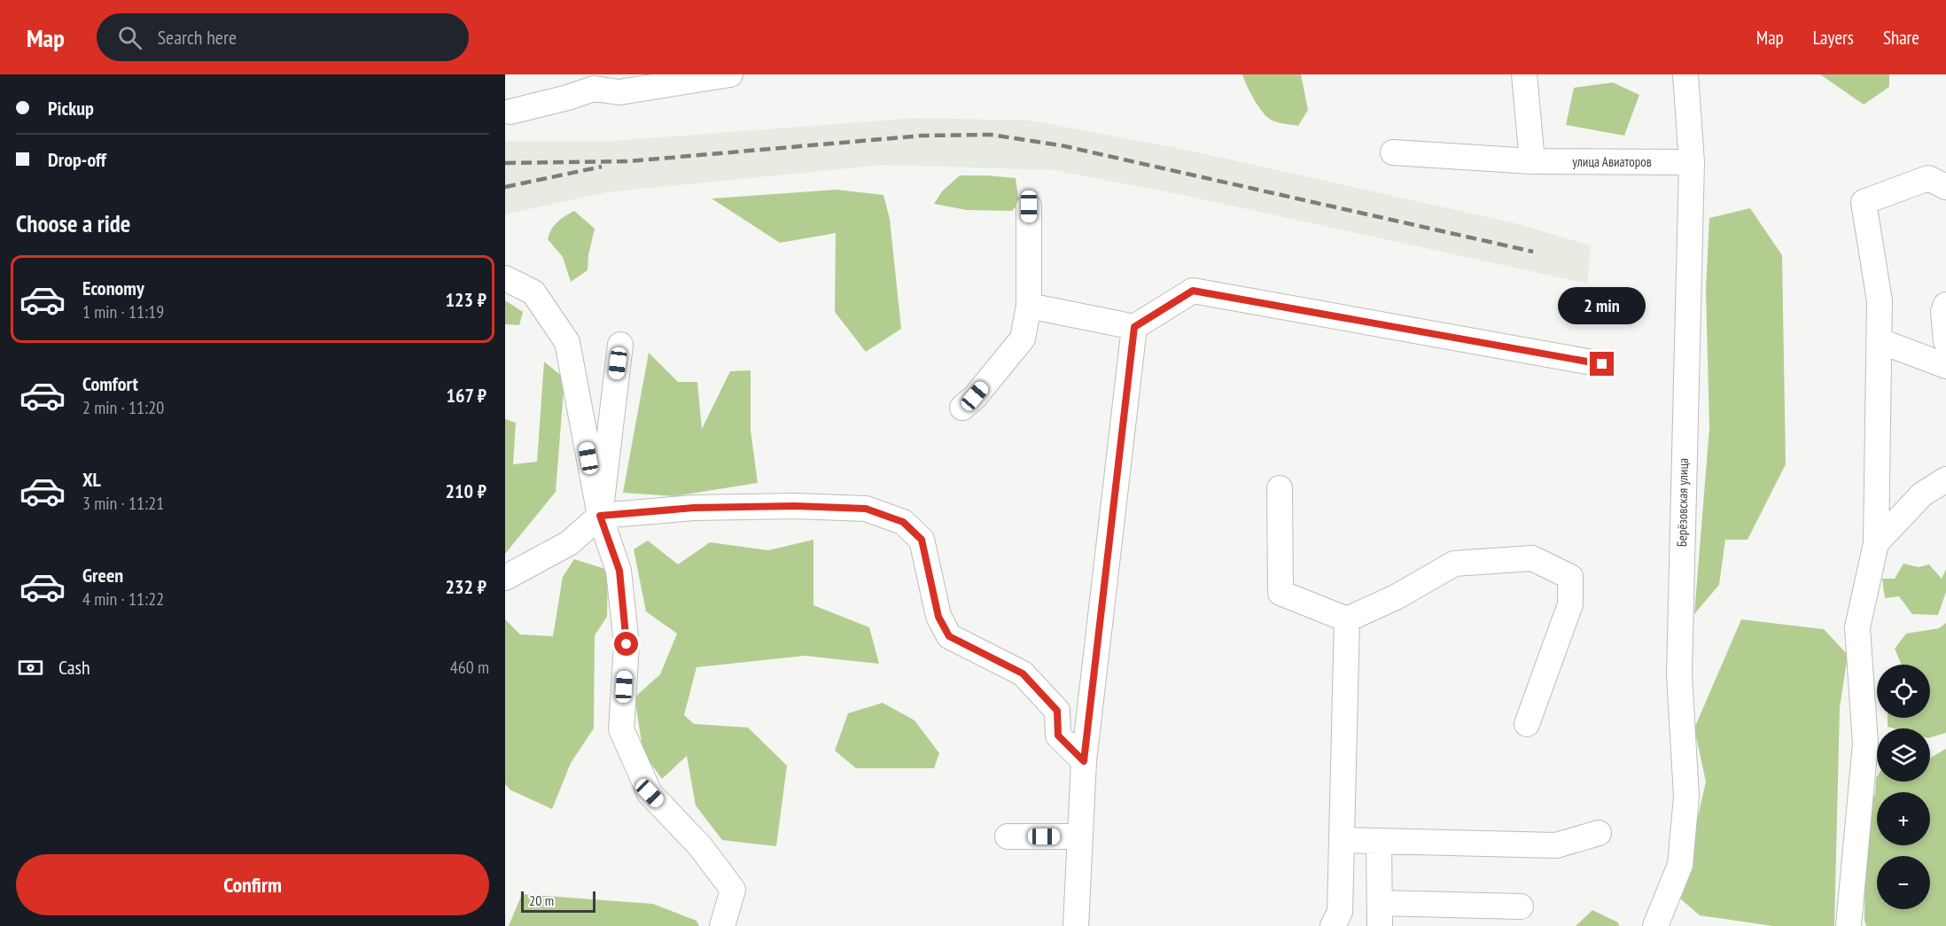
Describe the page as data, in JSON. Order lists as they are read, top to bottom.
{
  "streets": {
    "street": ["улица Авиаторов", "Берёзовская улица"]
  },
  "crossings": [
    ["улица Авиаторов", "Берёзовская улица"]
  ],
  "scale_bar": "20 m",
  "page": {
    "header": "Map",
    "search": "Search here",
    "nav": ["Map", "Layers", "Share"],
    "banner": ["Pickup", "Drop-off"],
    "heading": "Choose a ride",
    "list": [
      {
        "name": "Economy",
        "note": "1 min · 11:19",
        "value": "123 ₽"
      },
      {
        "name": "Comfort",
        "note": "2 min · 11:20",
        "value": "167 ₽"
      },
      {
        "name": "XL",
        "note": "3 min · 11:21",
        "value": "210 ₽"
      },
      {
        "name": "Green",
        "note": "4 min · 11:22",
        "value": "232 ₽"
      }
    ],
    "bubble": "2 min",
    "pay": ["Cash", "460 m"],
    "map_buttons": ["+", "−"],
    "buttons": "Confirm",
    "scale": "20 m"
  }
}
